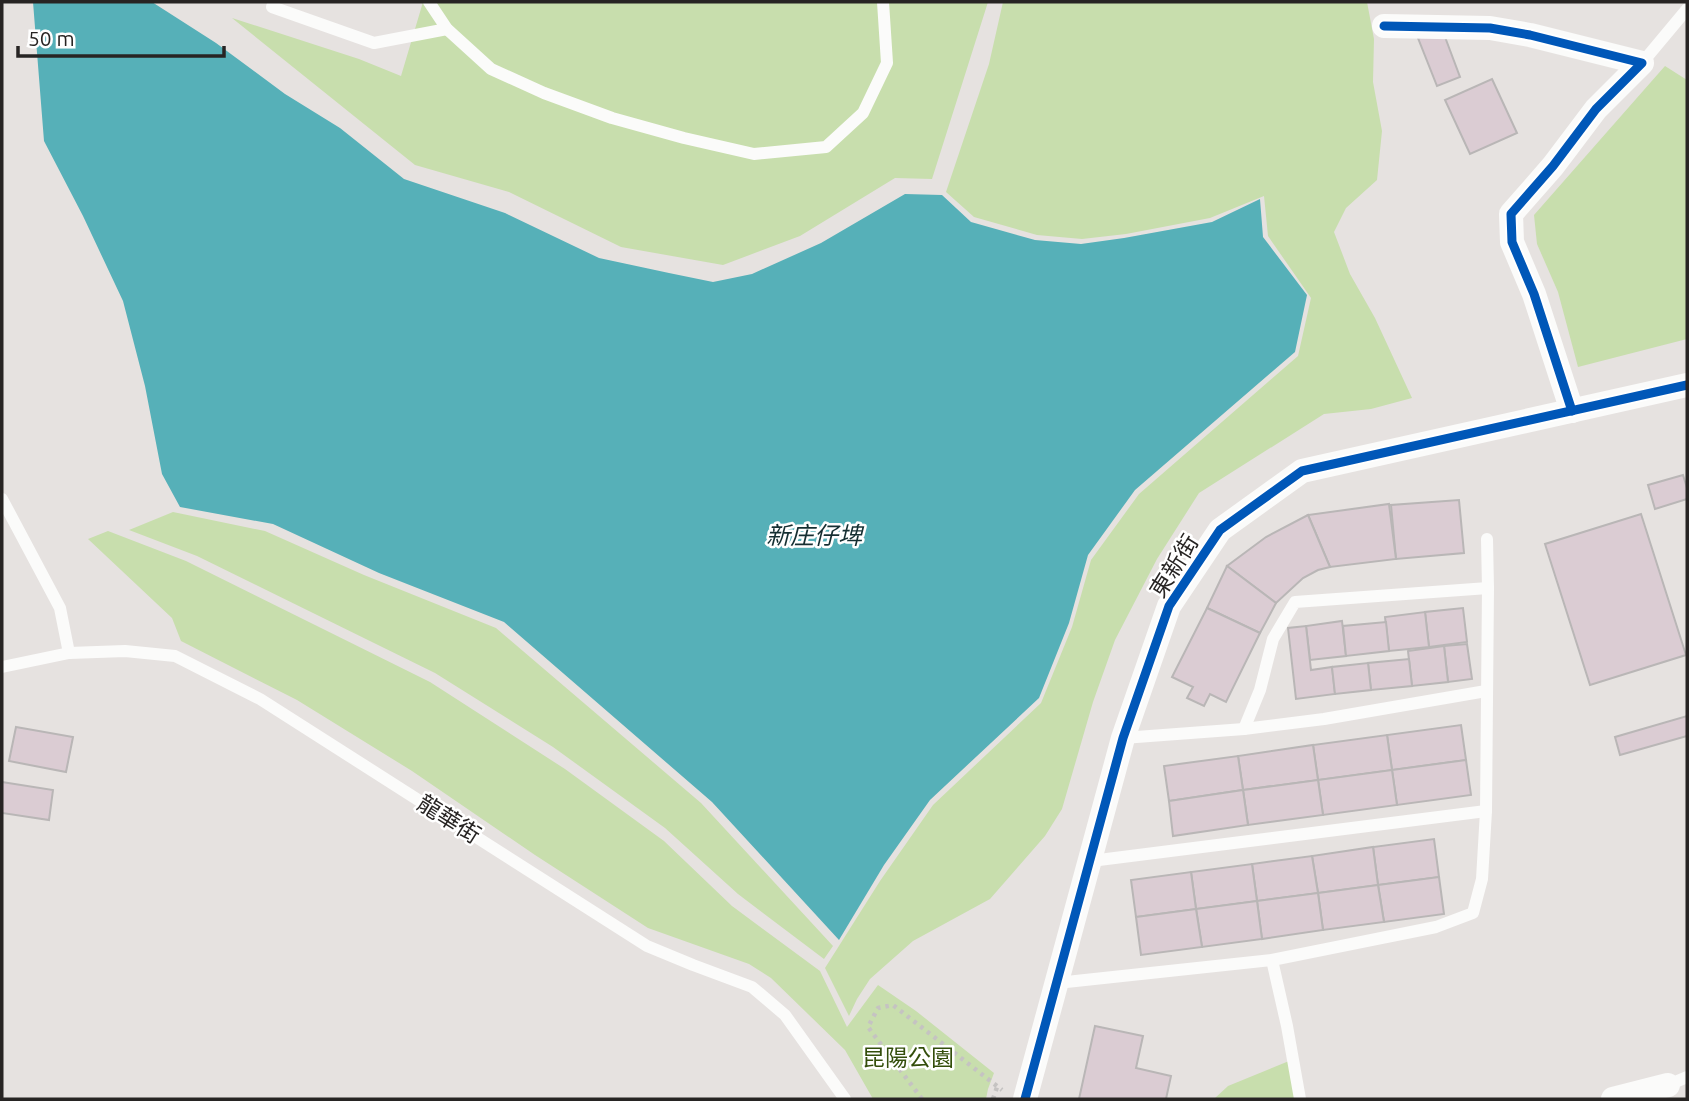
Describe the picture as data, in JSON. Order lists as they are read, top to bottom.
{
  "streets": {
    "street": ["東新街"],
    "lane": ["龍華街"]
  },
  "water": ["新庄仔埤"],
  "parks": ["昆陽公園"],
  "scale_bar": "50 m"
}
